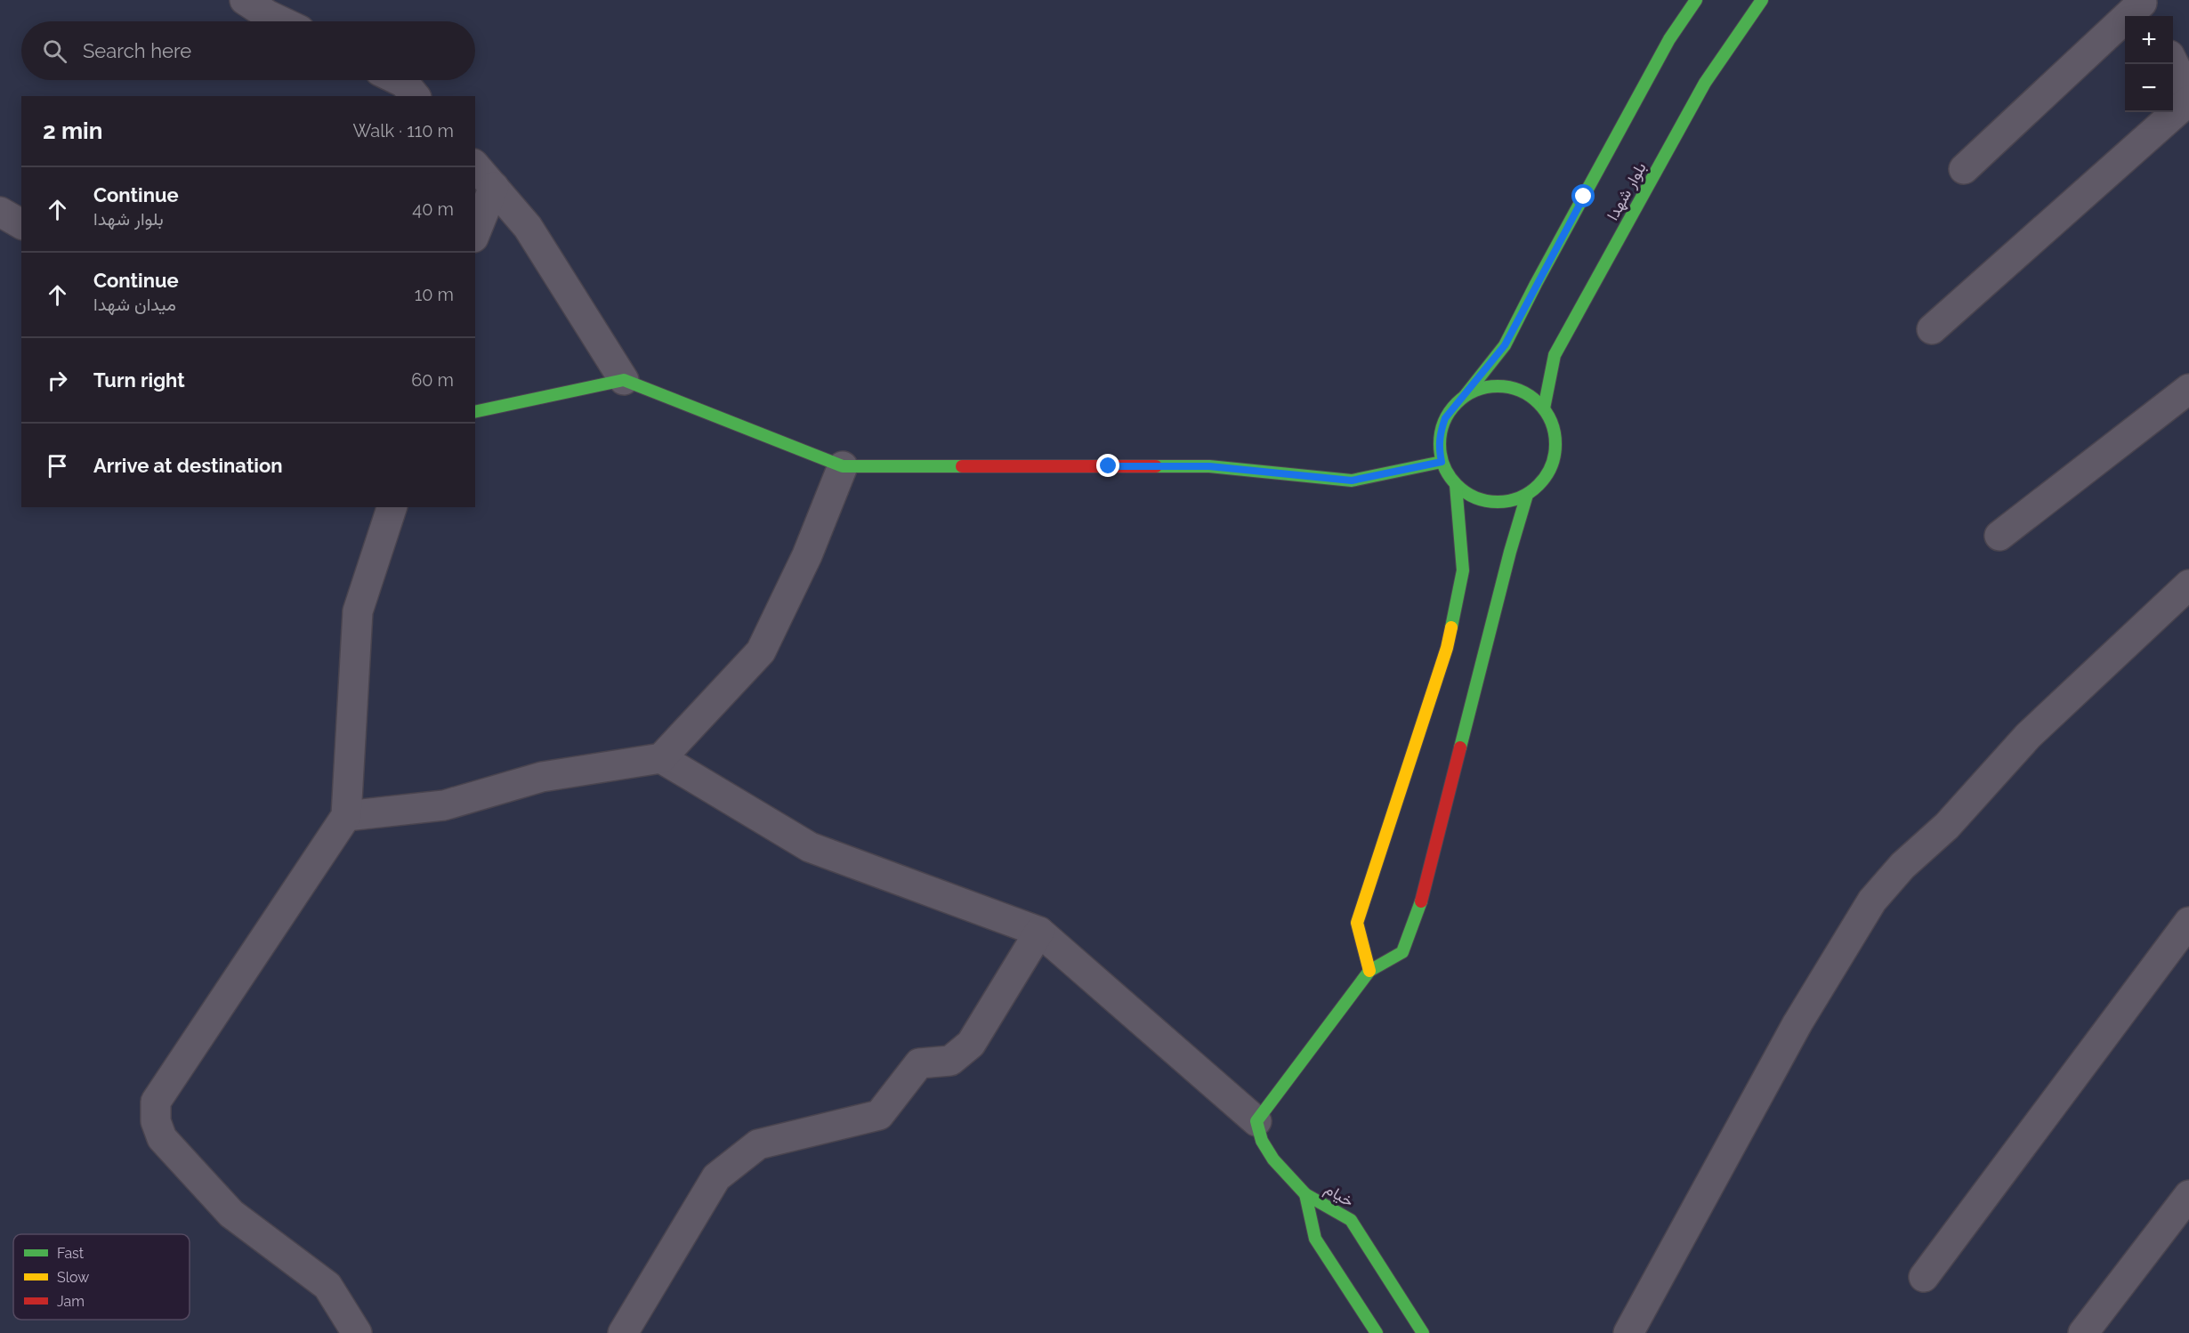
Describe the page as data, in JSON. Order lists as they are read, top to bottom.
{
  "streets": {
    "street": ["بلوار شهدا", "خیام"]
  },
  "legend": ["Fast", "Slow", "Jam"],
  "page": {
    "map_buttons": ["+", "−"],
    "search": "Search here",
    "heading": ["2 min", "Walk · 110 m"],
    "list": [
      ["Continue", "بلوار شهدا", "40 m"],
      ["Continue", "میدان شهدا", "10 m"],
      ["Turn right", "60 m"],
      "Arrive at destination"
    ]
  }
}
